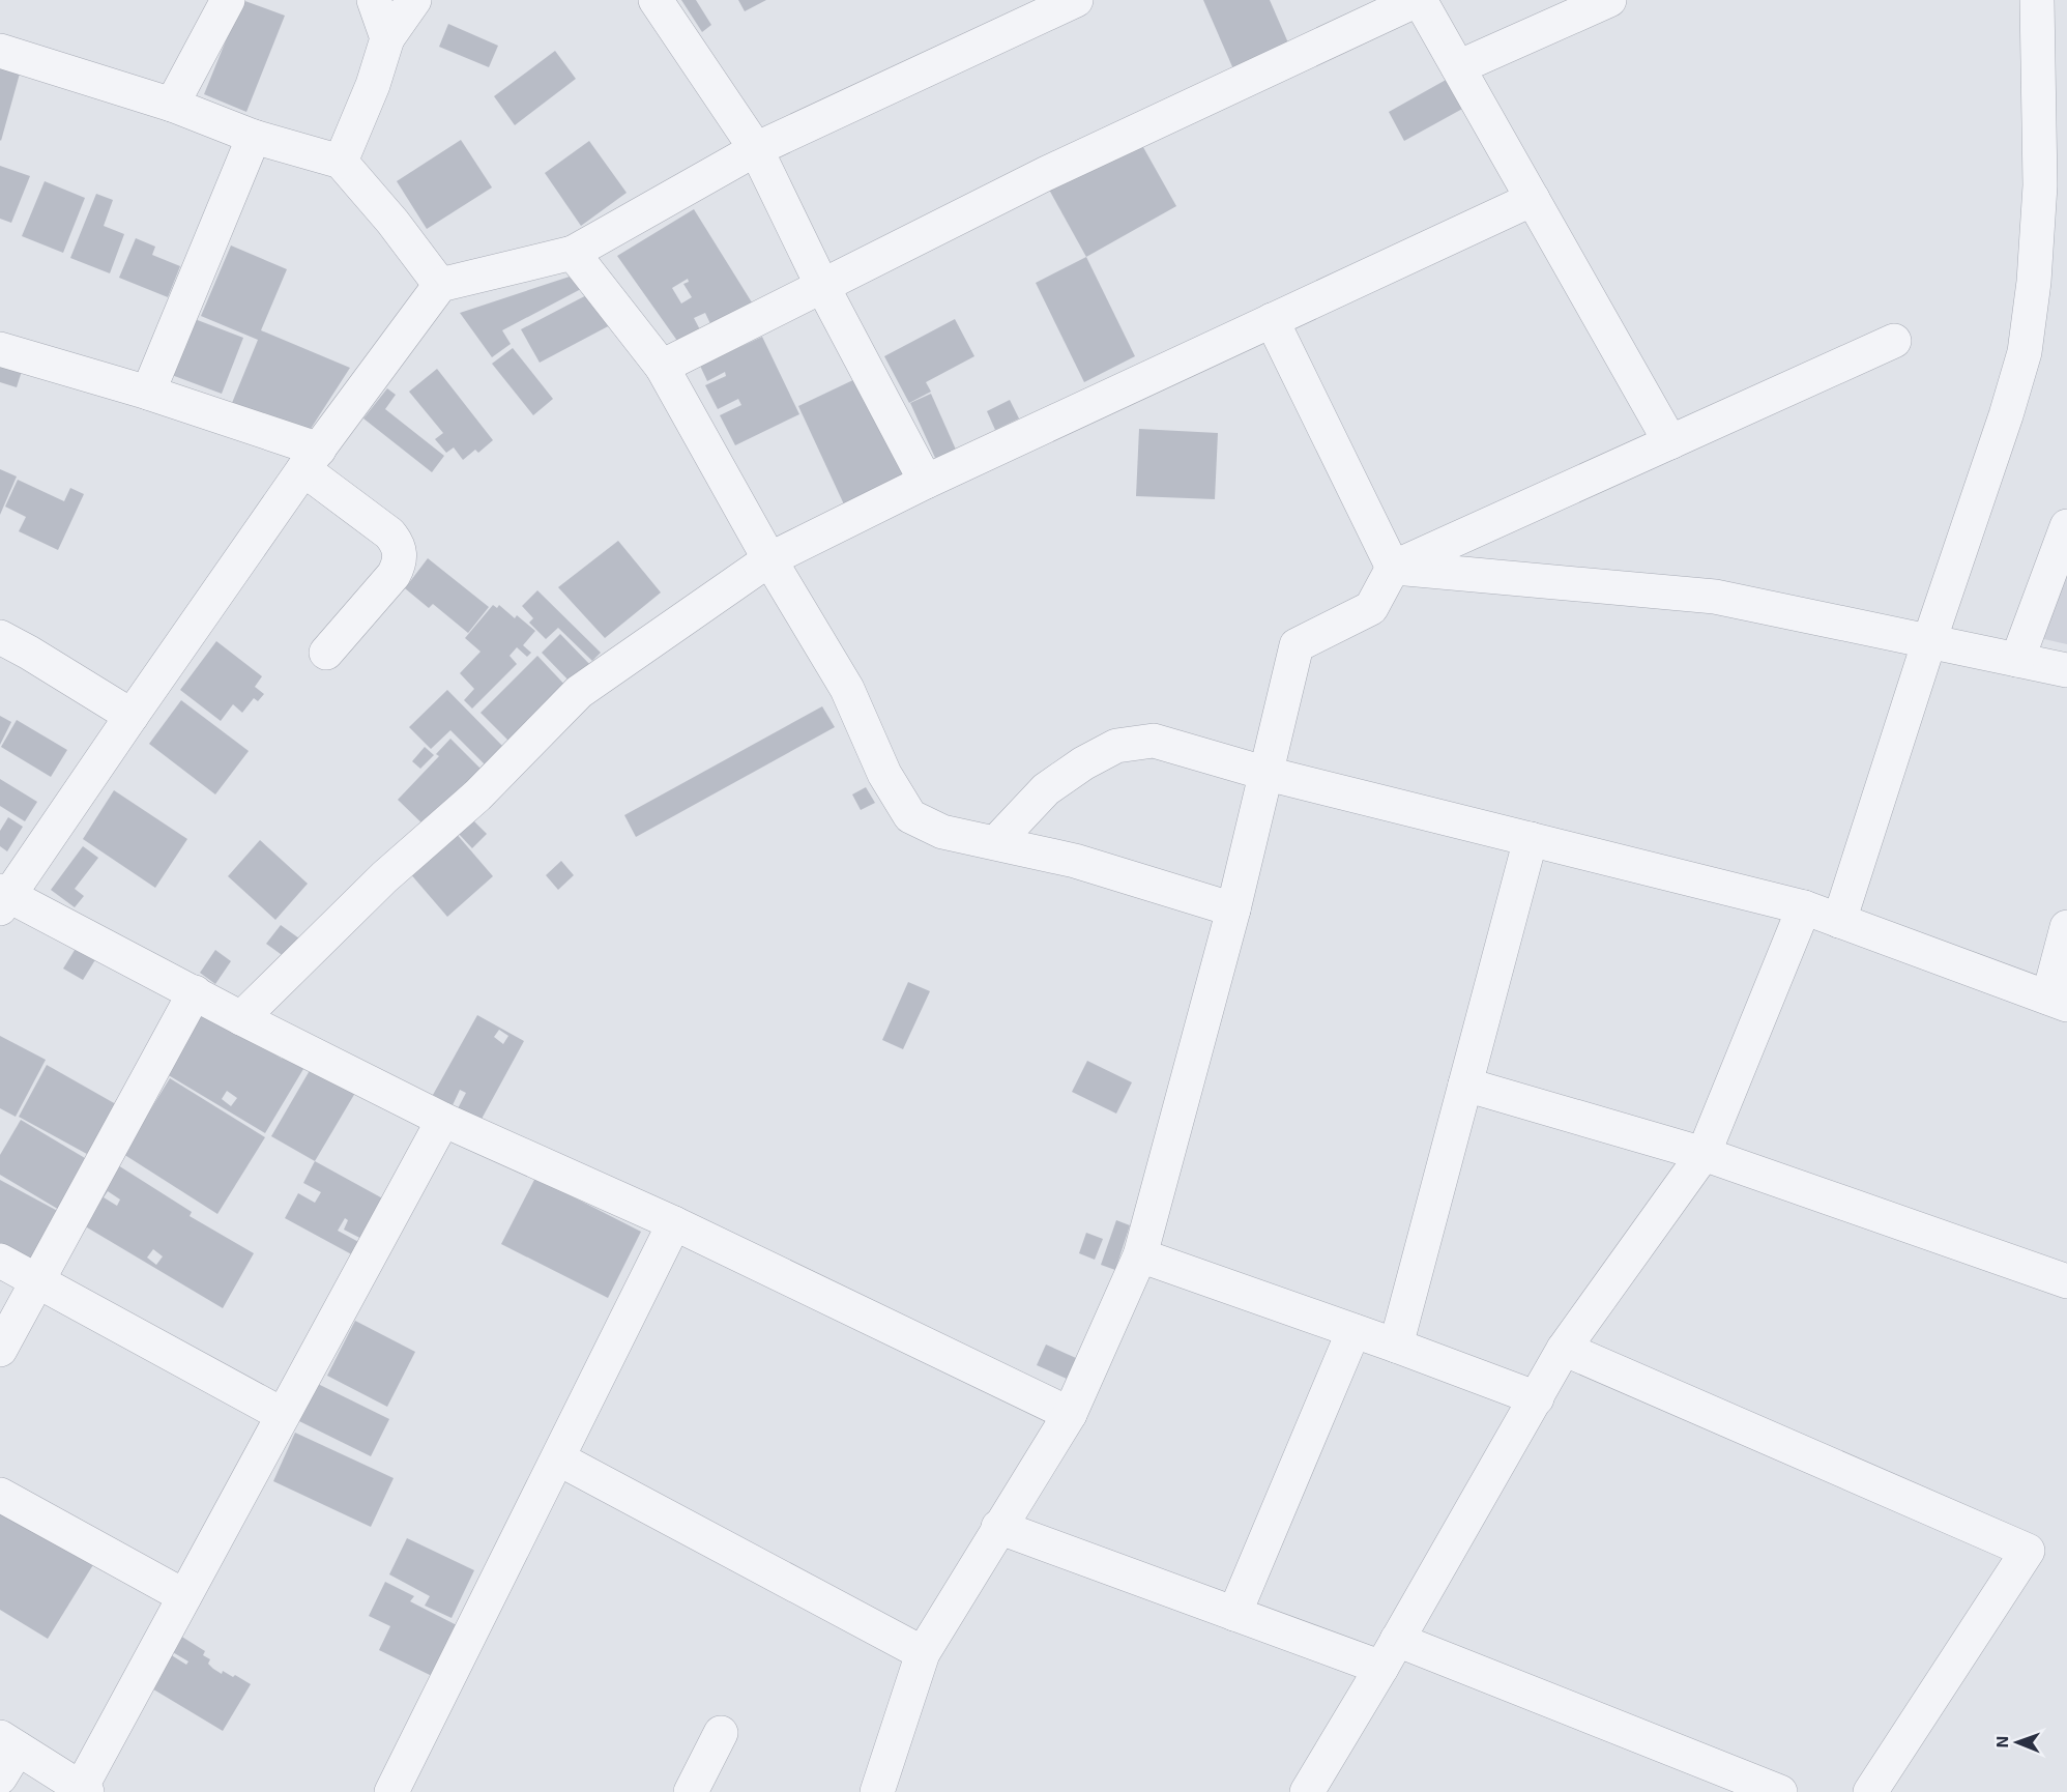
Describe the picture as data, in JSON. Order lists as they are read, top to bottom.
{
  "north": "left"
}
